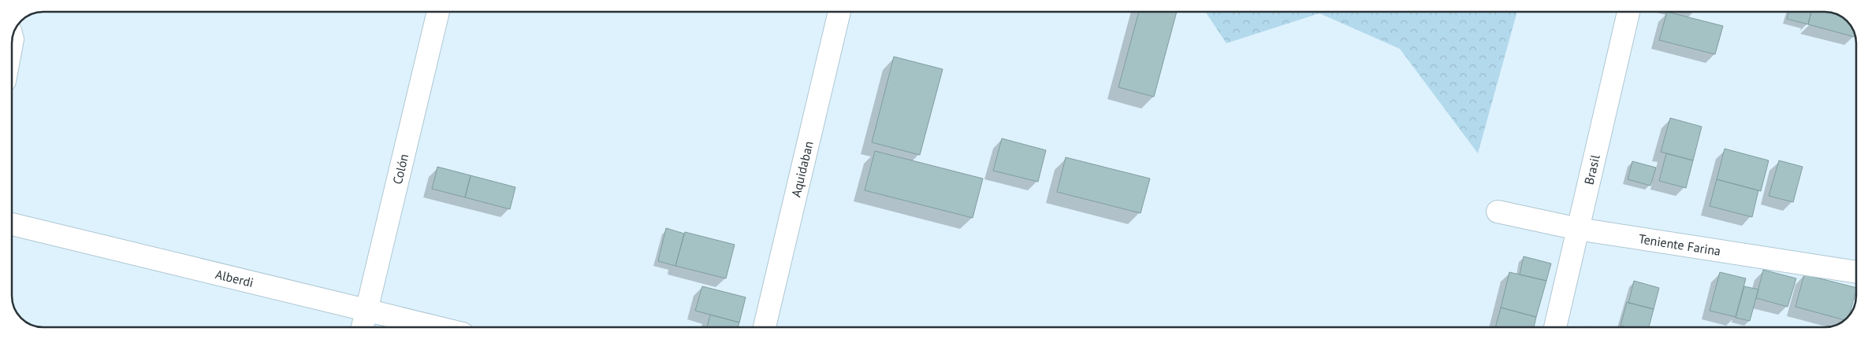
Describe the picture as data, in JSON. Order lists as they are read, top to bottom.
{
  "streets": {
    "street": [
      "Colón",
      "Aquidaban",
      "Brasil",
      "Teniente Farina",
      "Alberdi"
    ]
  },
  "crossings": [
    ["Colón", "Alberdi"],
    ["Brasil", "Teniente Farina"]
  ]
}
